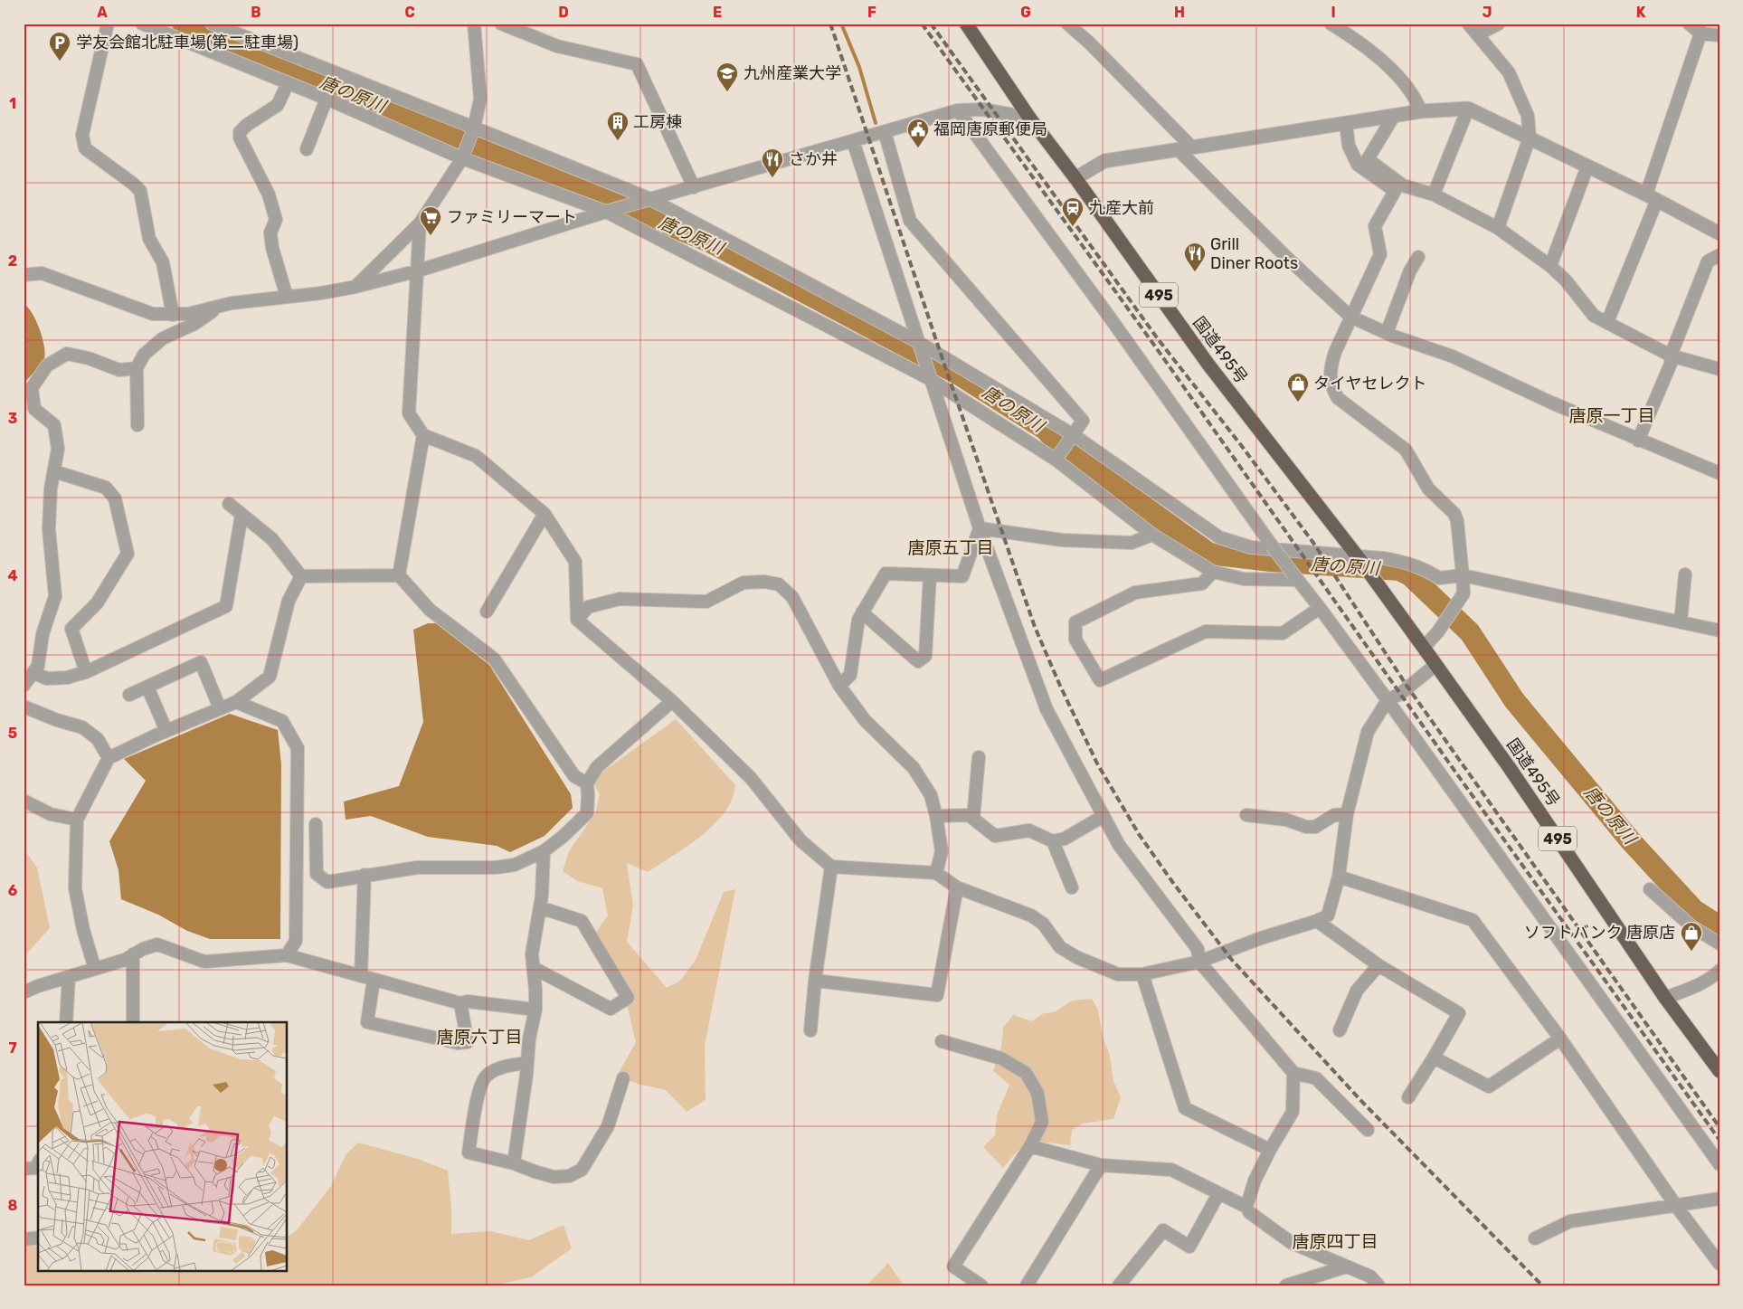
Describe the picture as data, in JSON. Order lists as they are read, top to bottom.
{
  "streets": {
    "highway": ["495", "国道495号"]
  },
  "districts": [
    "唐原一丁目",
    "唐原五丁目",
    "唐原六丁目",
    "唐原四丁目"
  ],
  "water": ["唐の原川"],
  "places": {
    "parking": ["学友会館北駐車場(第二駐車場)"],
    "school or university": ["九州産業大学"],
    "building": ["工房棟"],
    "public building": ["福岡唐原郵便局"],
    "restaurant": ["さか井", "Grill Diner Roots"],
    "station": ["九産大前"],
    "supermarket": ["ファミリーマート"],
    "shop": ["タイヤセレクト", "ソフトバンク 唐原店"]
  },
  "grid": {
    "columns": [
      "A",
      "B",
      "C",
      "D",
      "E",
      "F",
      "G",
      "H",
      "I",
      "J",
      "K"
    ],
    "rows": [
      "1",
      "2",
      "3",
      "4",
      "5",
      "6",
      "7",
      "8"
    ]
  }
}
